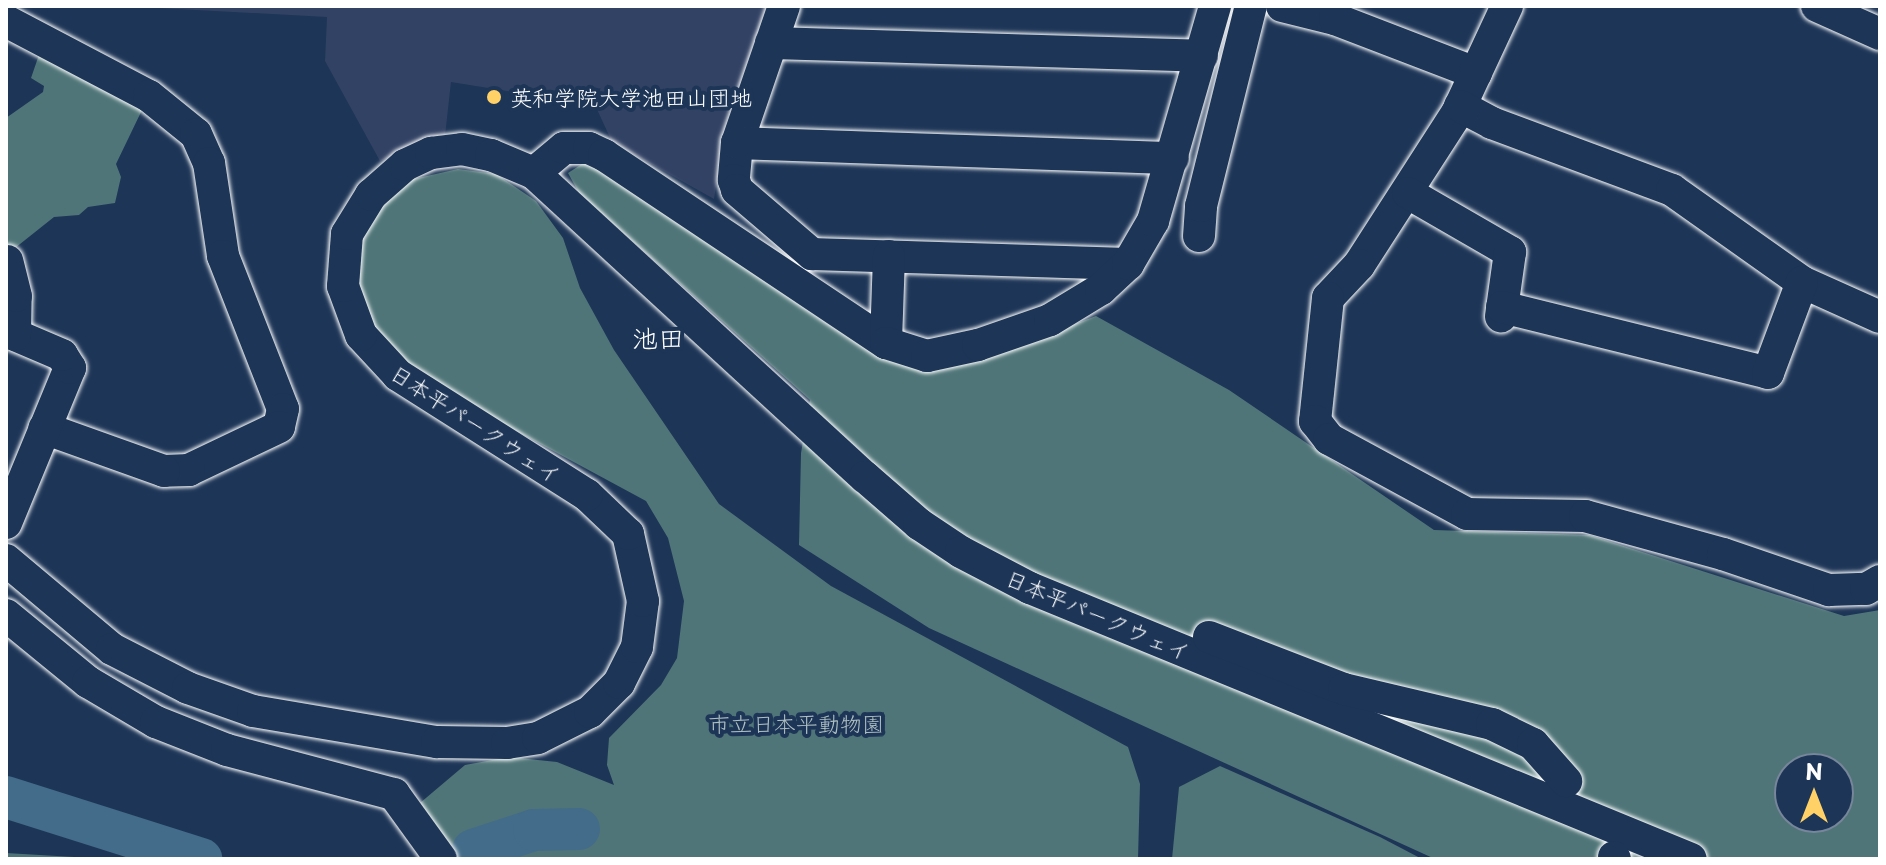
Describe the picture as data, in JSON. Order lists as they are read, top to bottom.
{
  "streets": {
    "street": ["日本平パークウェイ"]
  },
  "districts": ["池田"],
  "parks": ["市立日本平動物園"],
  "places": ["英和学院大学池田山団地"],
  "north": "top"
}
